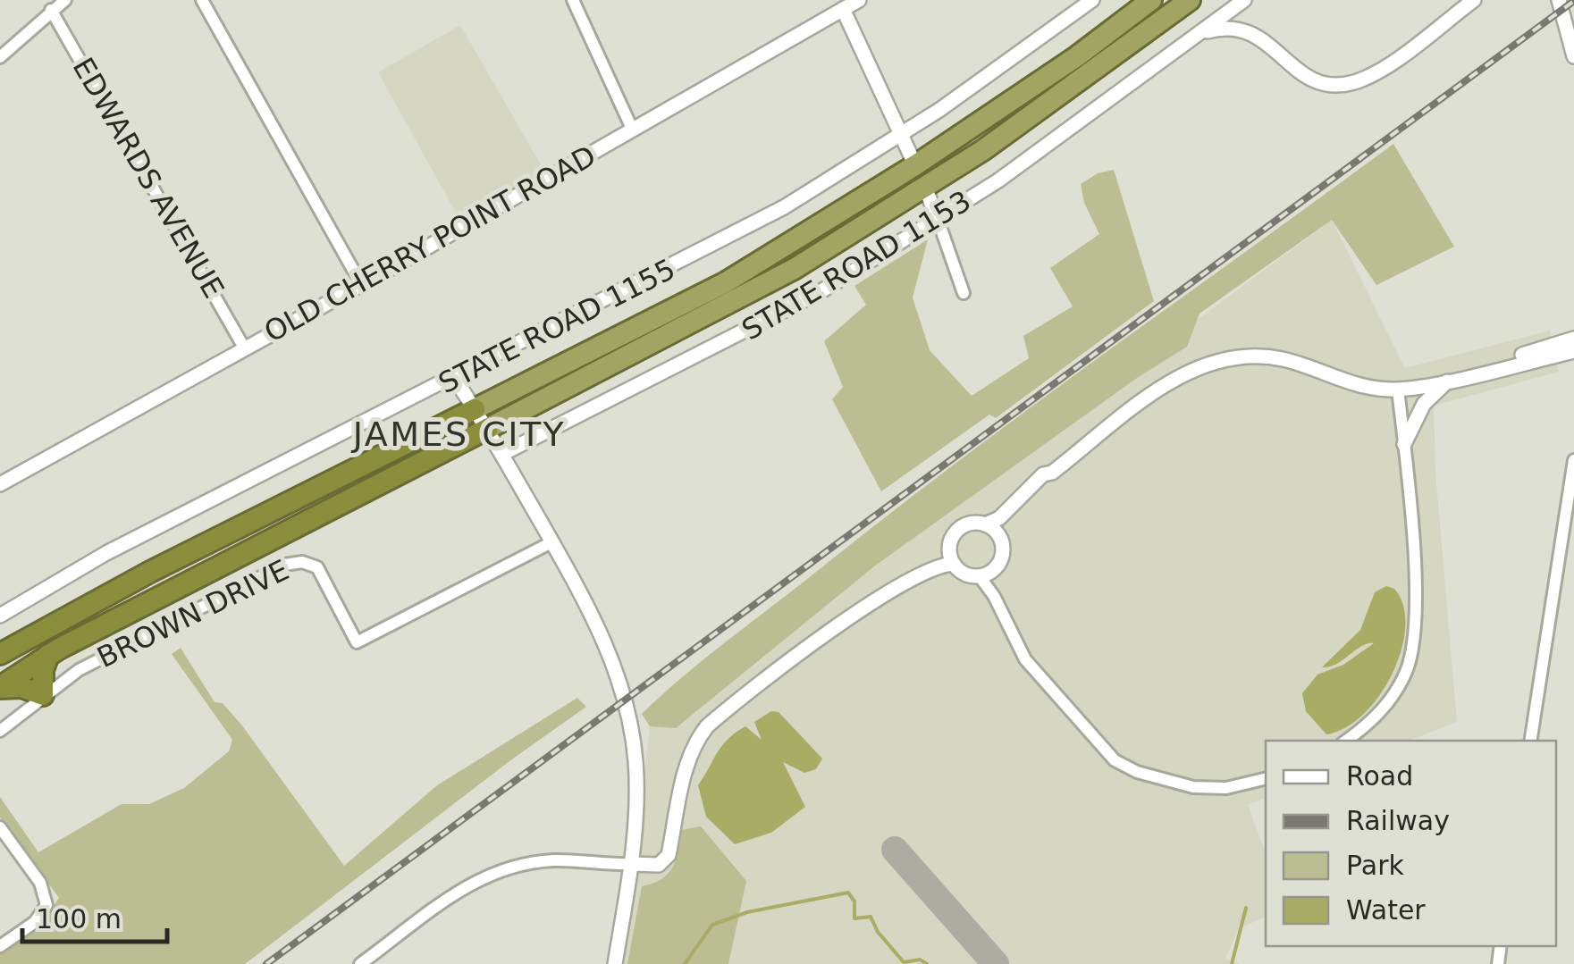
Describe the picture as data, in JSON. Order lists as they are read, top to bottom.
{
  "streets": {
    "street": [
      "EDWARDS AVENUE",
      "OLD CHERRY POINT ROAD",
      "STATE ROAD 1153",
      "STATE ROAD 1155",
      "BROWN DRIVE"
    ]
  },
  "crossings": [
    ["EDWARDS AVENUE", "OLD CHERRY POINT ROAD"]
  ],
  "districts": ["JAMES CITY"],
  "legend": [
    "Road",
    "Railway",
    "Park",
    "Water"
  ],
  "scale_bar": "100 m"
}
